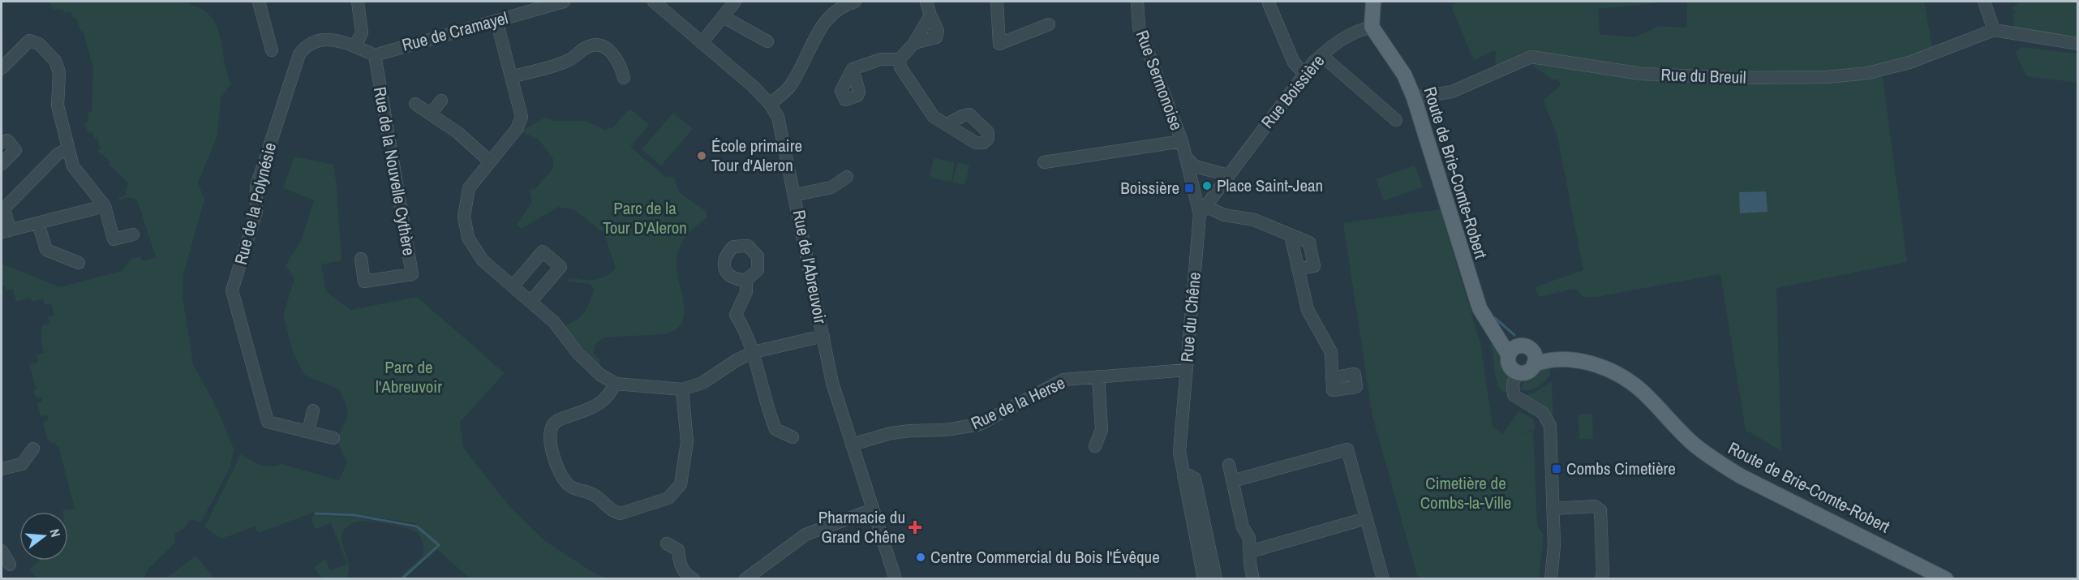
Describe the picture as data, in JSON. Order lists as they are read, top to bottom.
{
  "streets": {
    "main road": ["Route de Brie-Comte-Robert"],
    "street": [
      "Rue de Cramayel",
      "Rue du Breuil",
      "Rue Sermonoise",
      "Rue Boissière",
      "Rue de la Nouvelle Cythère",
      "Rue de la Polynésie",
      "Rue de l'Abreuvoir",
      "Rue du Chêne",
      "Rue de la Herse"
    ]
  },
  "crossings": [
    ["Rue de Cramayel", "Rue de la Nouvelle Cythère"],
    ["Rue du Breuil", "Route de Brie-Comte-Robert"],
    ["Rue Sermonoise", "Rue du Chêne"],
    ["Rue Boissière", "Route de Brie-Comte-Robert"],
    ["Rue Boissière", "Rue du Chêne"],
    ["Rue de l'Abreuvoir", "Rue de la Herse"],
    ["Rue du Chêne", "Rue de la Herse"]
  ],
  "parks": ["Parc de la Tour D'Aleron", "Parc de l'Abreuvoir", "Cimetière de Combs-la-Ville"],
  "places": {
    "other": ["École primaire Tour d'Aleron", "Place Saint-Jean", "Centre Commercial du Bois l'Évêque"],
    "transit": ["Boissière", "Combs Cimetière"],
    "health": ["Pharmacie du Grand Chêne"]
  },
  "north": "right"
}
